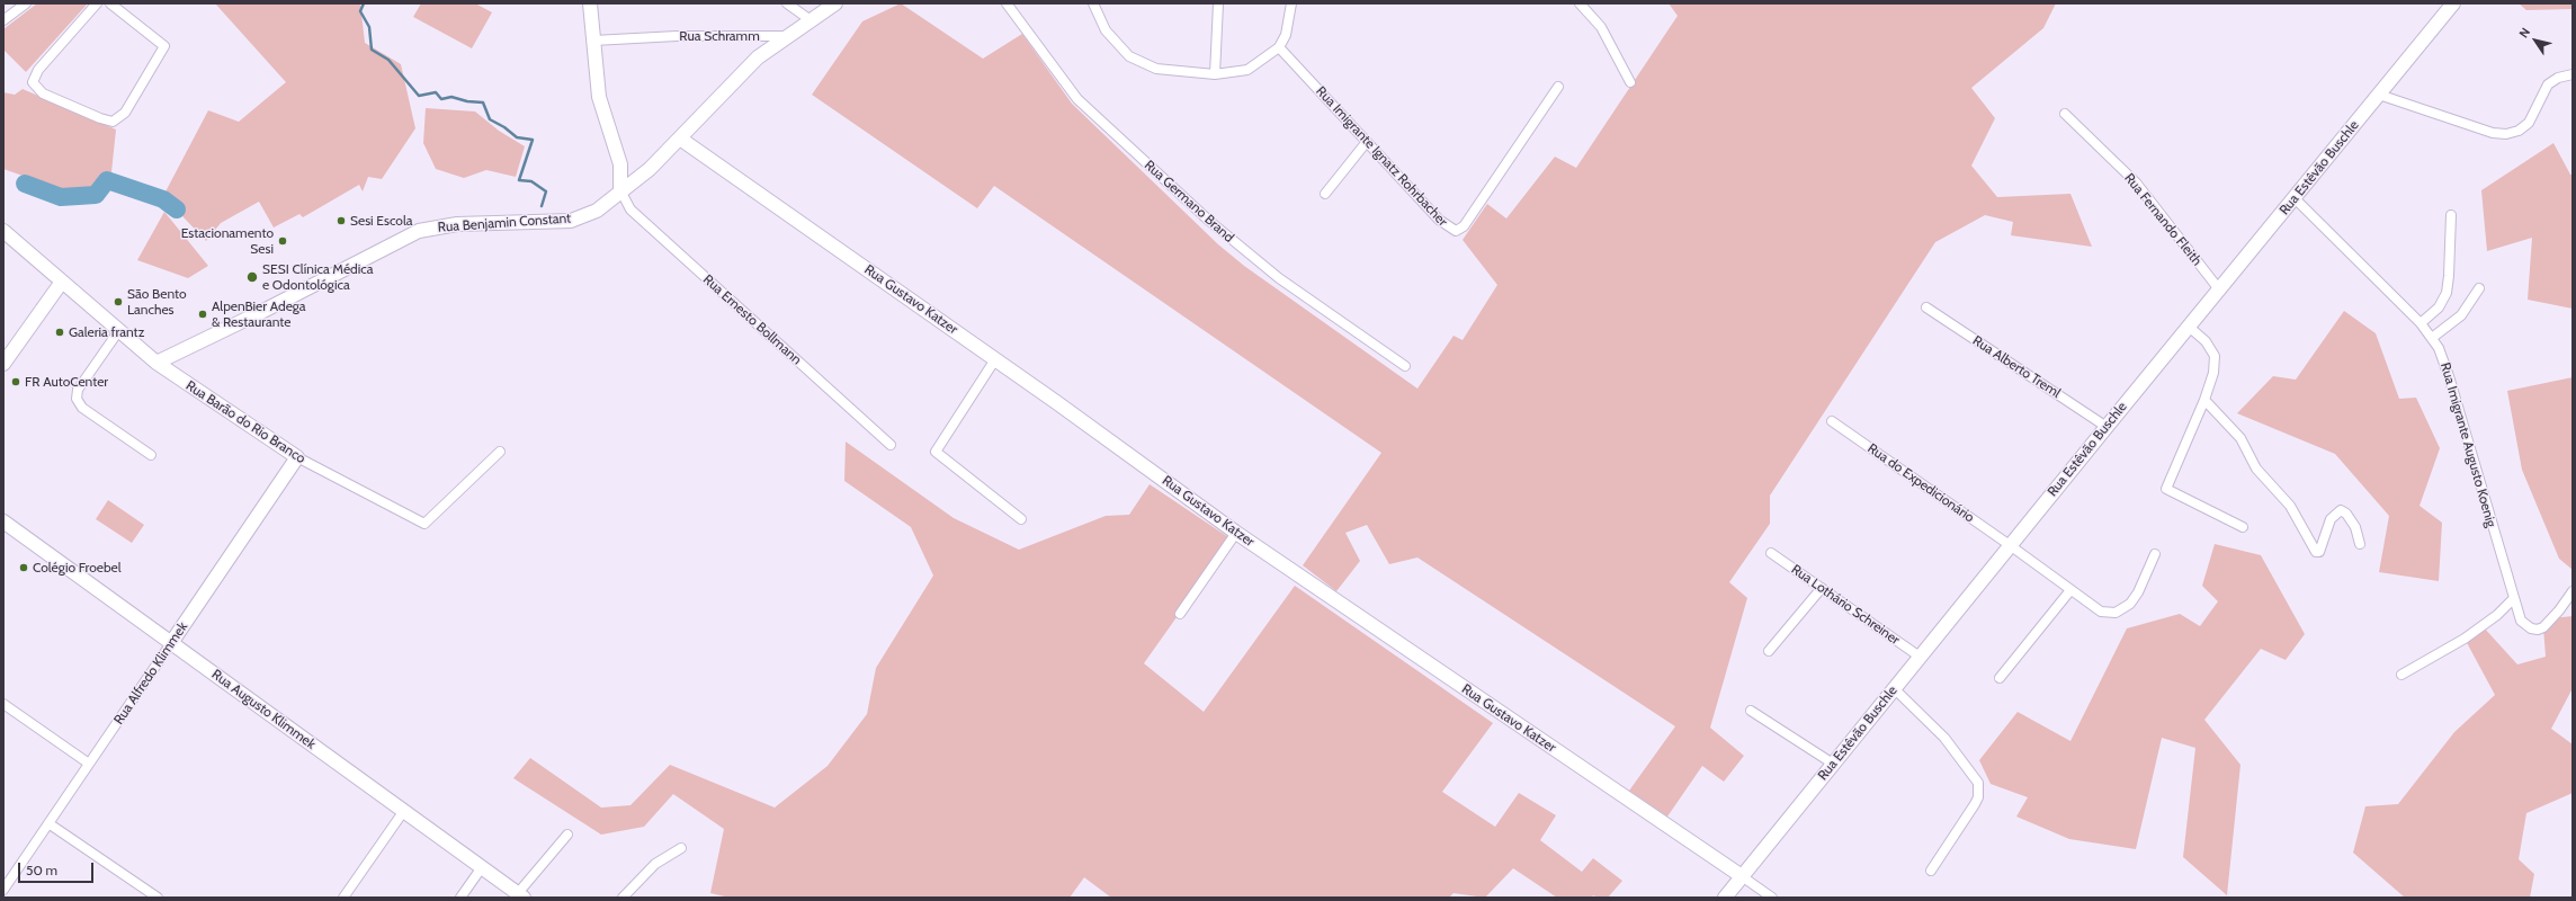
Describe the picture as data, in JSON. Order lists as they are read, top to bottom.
{
  "streets": {
    "street": [
      "Rua Schramm",
      "Rua Imigrante Ignatz Rohrbacher",
      "Rua Estêvão Buschle",
      "Rua Germano Brand",
      "Rua Fernando Fleith",
      "Rua Benjamin Constant",
      "Rua Gustavo Katzer",
      "Rua Ernesto Bollmann",
      "Rua Alberto Treml",
      "Rua Barão do Rio Branco",
      "Rua Imigrante Augusto Koenig",
      "Rua do Expedicionário",
      "Rua Lothário Schreiner",
      "Rua Alfredo Klimmek",
      "Rua Augusto Klimmek"
    ]
  },
  "crossings": [
    ["Rua Schramm", "Rua Benjamin Constant"],
    ["Rua Estêvão Buschle", "Rua Fernando Fleith"],
    ["Rua Estêvão Buschle", "Rua Gustavo Katzer"],
    ["Rua Estêvão Buschle", "Rua Alberto Treml"],
    ["Rua Estêvão Buschle", "Rua Imigrante Augusto Koenig"],
    ["Rua Estêvão Buschle", "Rua do Expedicionário"],
    ["Rua Estêvão Buschle", "Rua Lothário Schreiner"],
    ["Rua Benjamin Constant", "Rua Gustavo Katzer"],
    ["Rua Benjamin Constant", "Rua Ernesto Bollmann"],
    ["Rua Benjamin Constant", "Rua Barão do Rio Branco"],
    ["Rua Barão do Rio Branco", "Rua Alfredo Klimmek"],
    ["Rua Alfredo Klimmek", "Rua Augusto Klimmek"]
  ],
  "places": [
    "Sesi Escola",
    "Estacionamento Sesi",
    "SESI Clínica Médica e Odontológica",
    "São Bento Lanches",
    "AlpenBier Adega & Restaurante",
    "Galeria frantz",
    "FR AutoCenter",
    "Colégio Froebel"
  ],
  "scale_bar": "50 m",
  "north": "top left"
}
